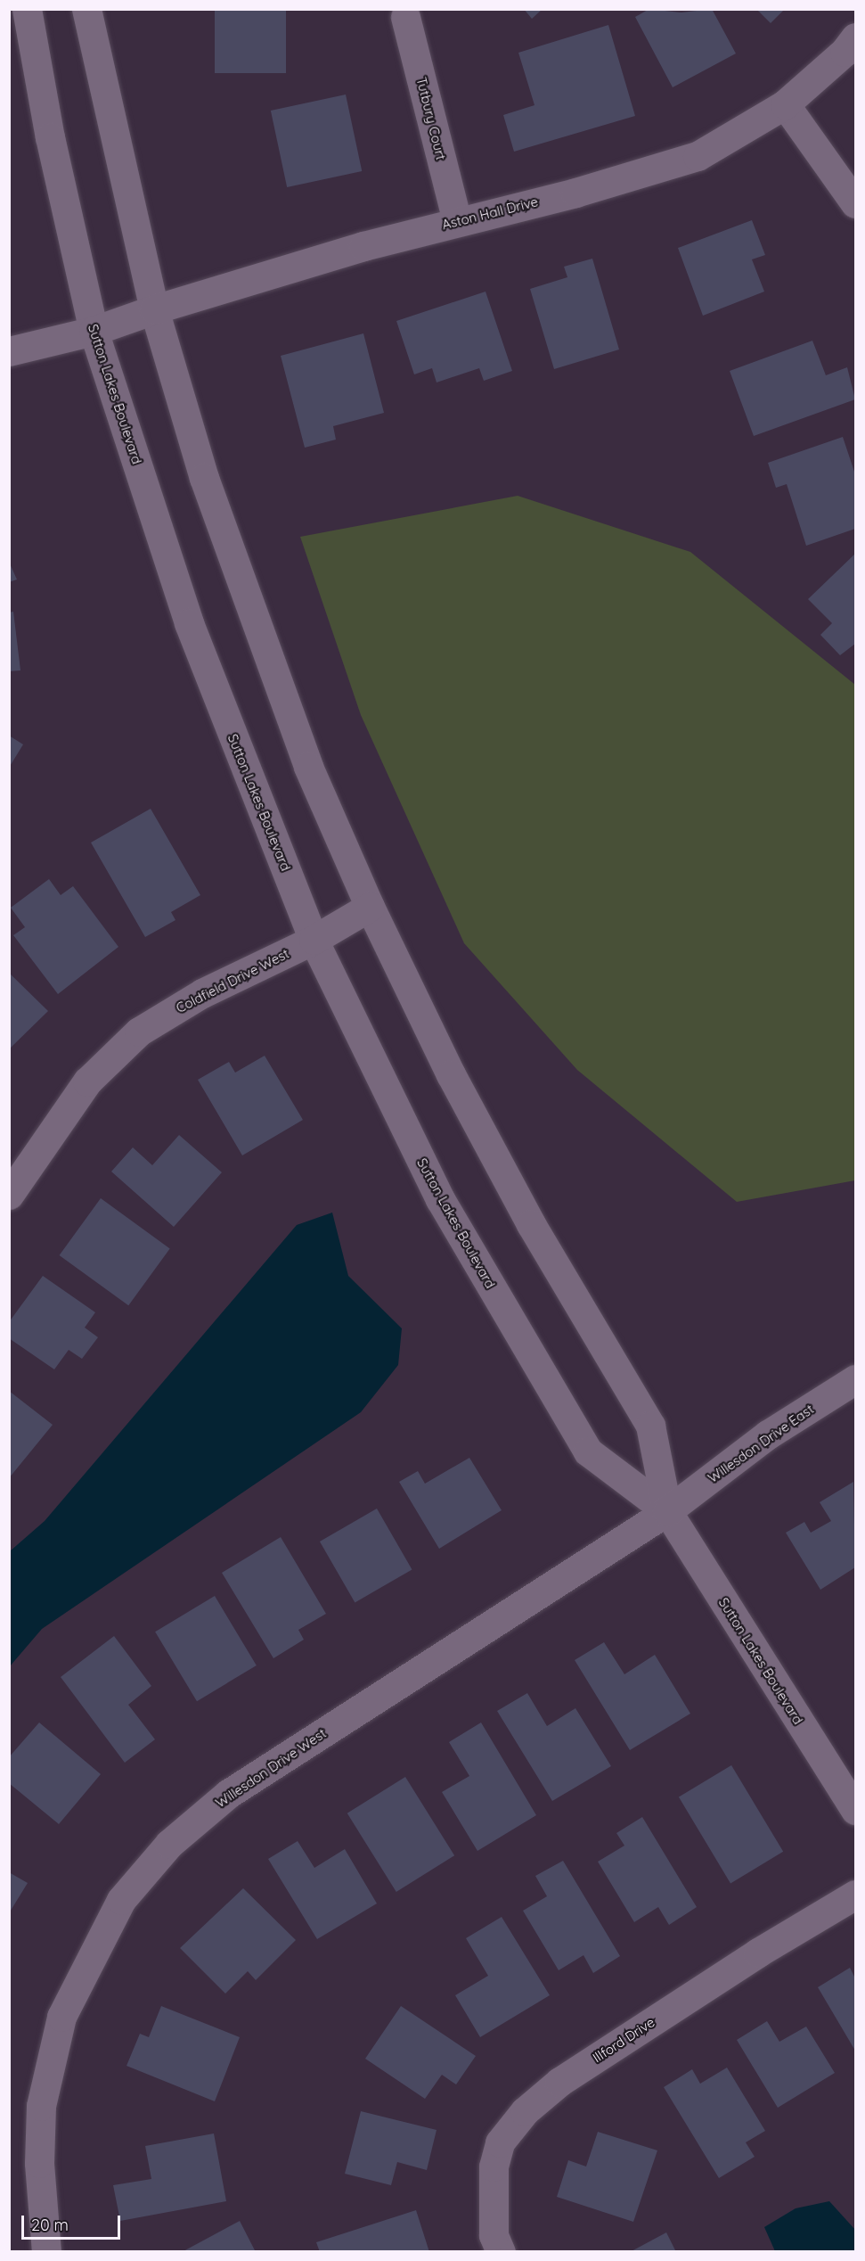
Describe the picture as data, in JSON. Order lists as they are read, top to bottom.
{
  "streets": {
    "street": [
      "Tutbury Court",
      "Aston Hall Drive",
      "Sutton Lakes Boulevard",
      "Coldfield Drive West",
      "Willesdon Drive East",
      "Willesdon Drive West",
      "Illford Drive"
    ]
  },
  "crossings": [
    ["Tutbury Court", "Aston Hall Drive"],
    ["Aston Hall Drive", "Sutton Lakes Boulevard"],
    ["Sutton Lakes Boulevard", "Coldfield Drive West"],
    ["Sutton Lakes Boulevard", "Willesdon Drive East"],
    ["Sutton Lakes Boulevard", "Willesdon Drive West"],
    ["Willesdon Drive East", "Willesdon Drive West"]
  ],
  "scale_bar": "20 m"
}
